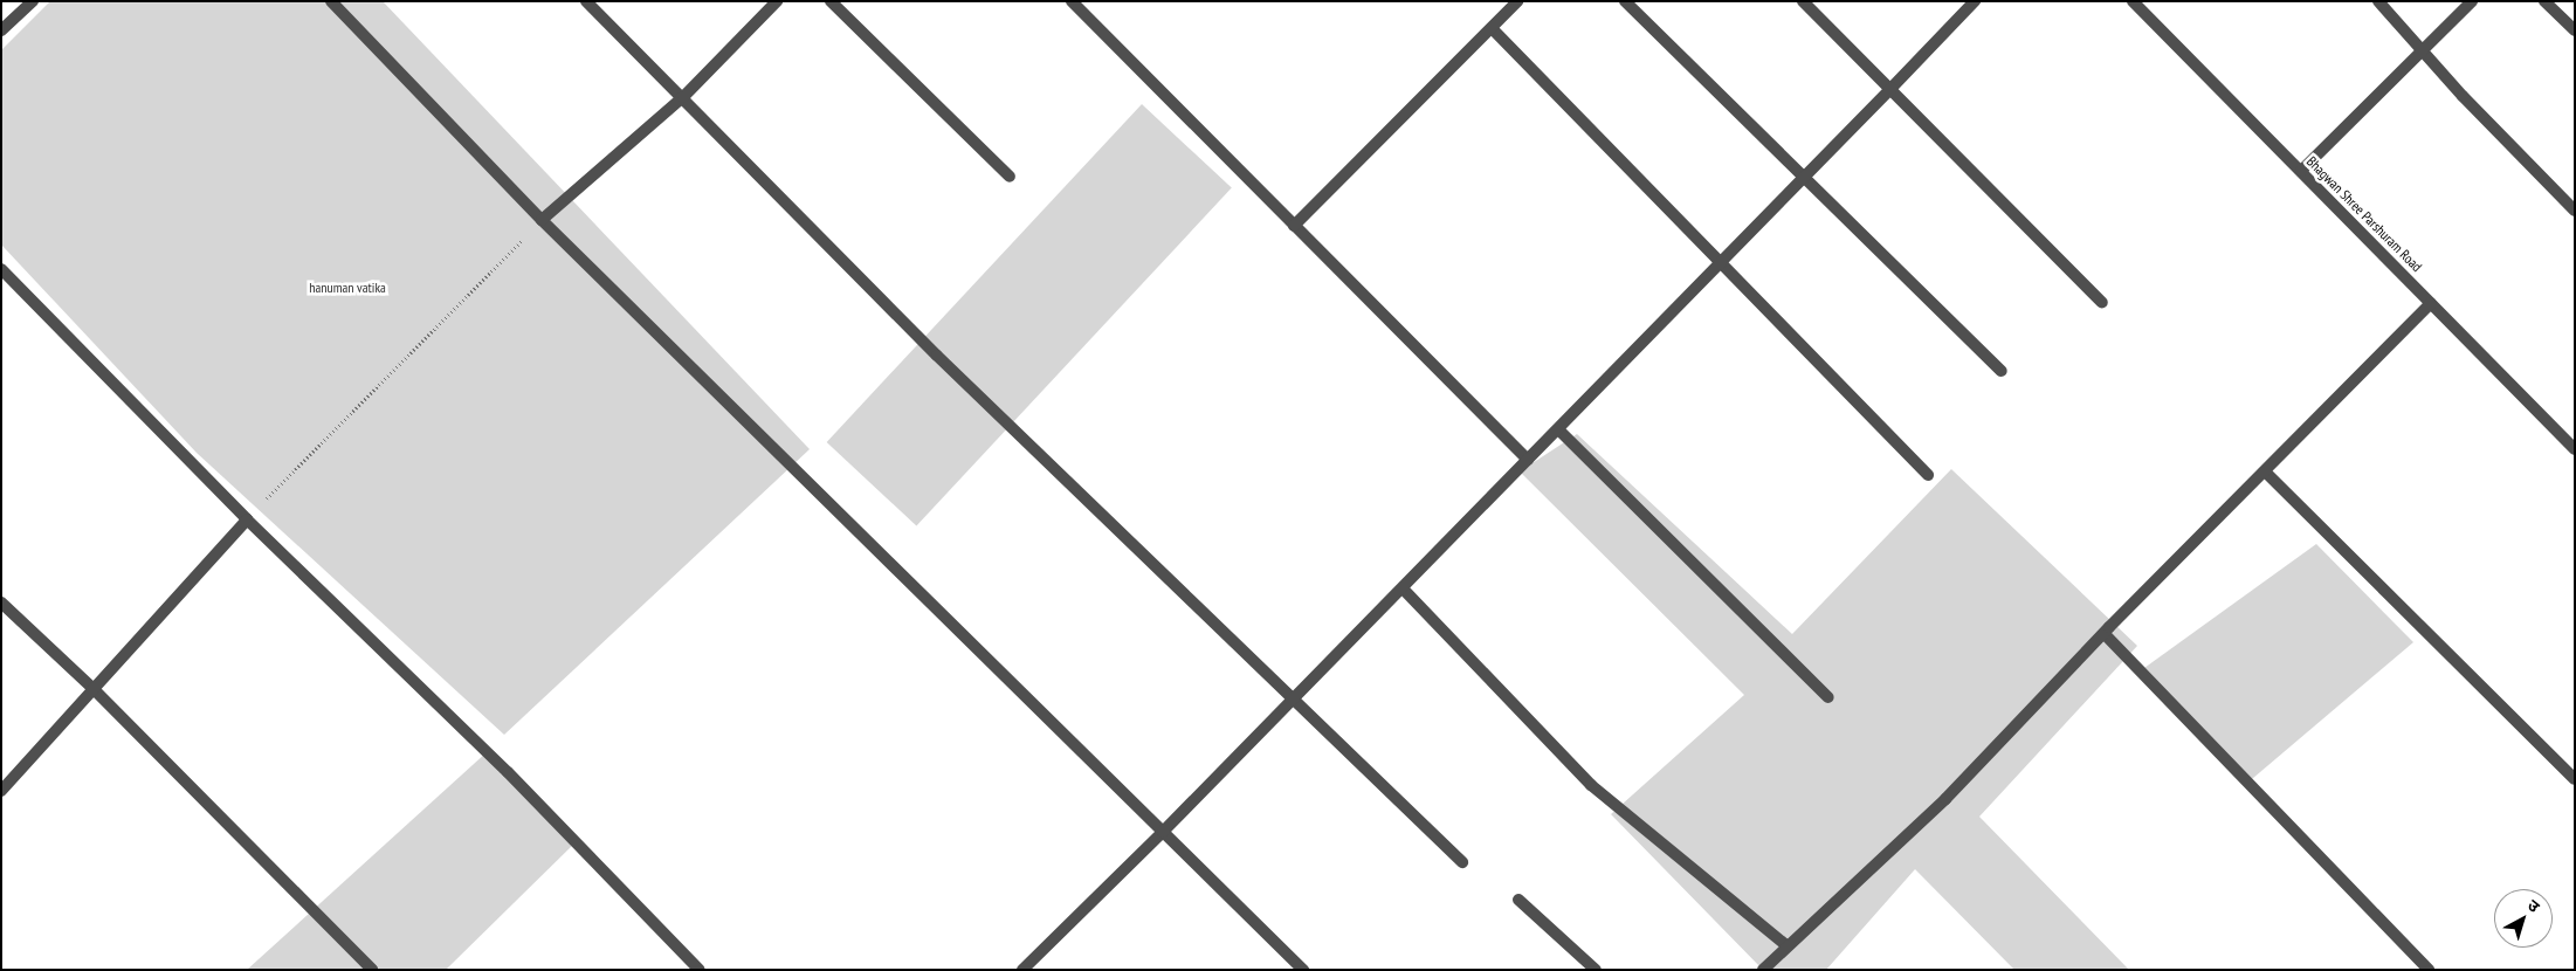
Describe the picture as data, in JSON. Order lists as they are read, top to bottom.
{
  "streets": {
    "street": ["Bhagwan Shree Parshuram Road"]
  },
  "parks": ["hanuman vatika"],
  "north": "top right"
}
